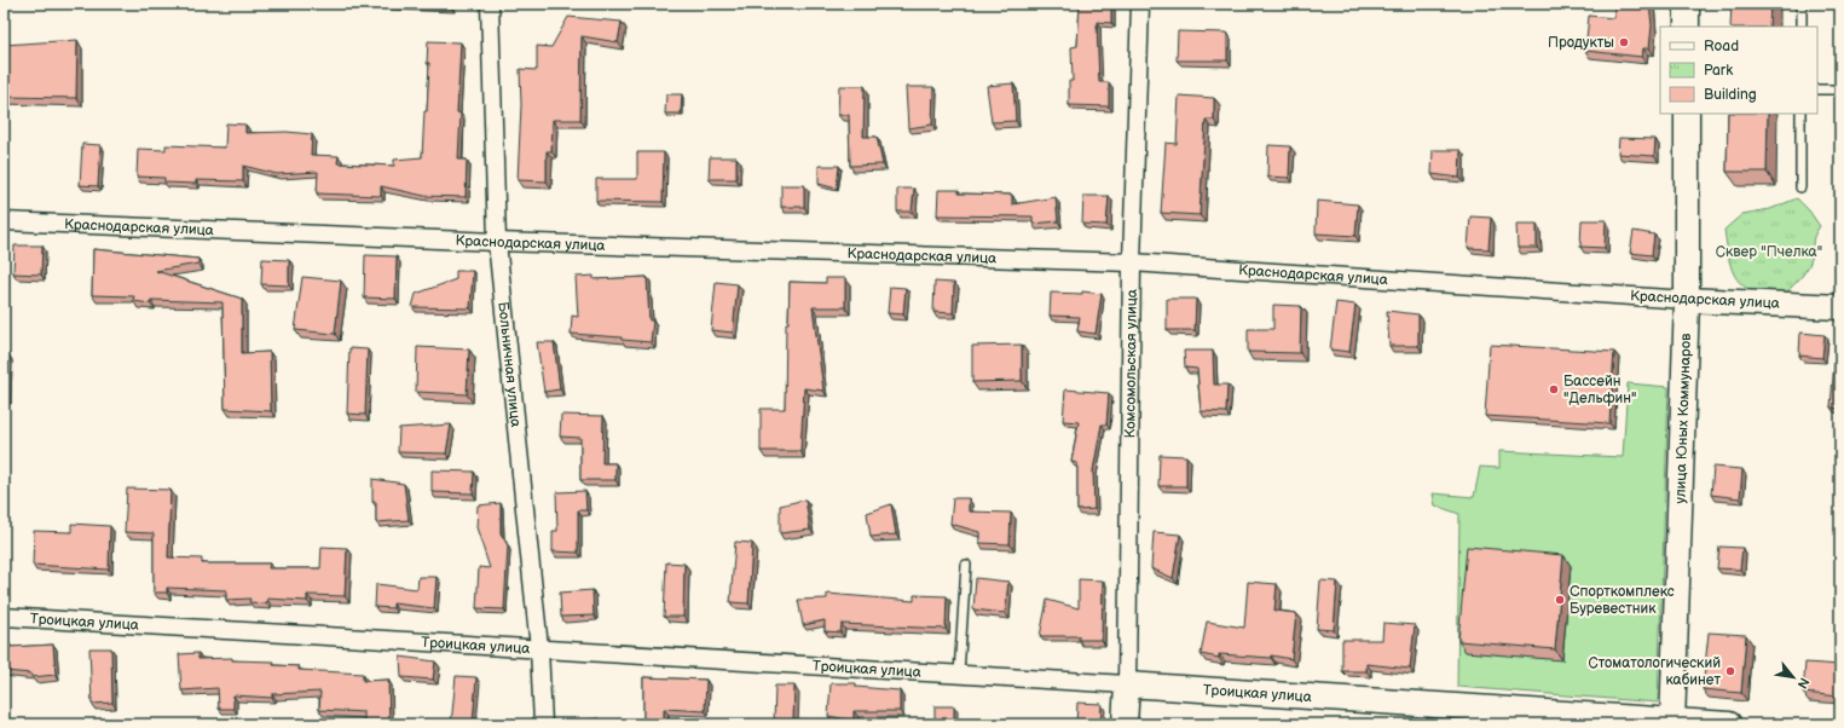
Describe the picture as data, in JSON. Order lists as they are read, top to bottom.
{
  "streets": {
    "street": [
      "Краснодарская улица",
      "Больничная улица",
      "Комсомольская улица",
      "улица Юных Коммунаров",
      "Троицкая улица"
    ]
  },
  "crossings": [
    ["Краснодарская улица", "Больничная улица"],
    ["Краснодарская улица", "Комсомольская улица"],
    ["Краснодарская улица", "улица Юных Коммунаров"],
    ["Больничная улица", "Троицкая улица"],
    ["Комсомольская улица", "Троицкая улица"],
    ["улица Юных Коммунаров", "Троицкая улица"]
  ],
  "parks": ["Сквер \"Пчелка\""],
  "places": [
    "Продукты",
    "Бассейн \"Дельфин\"",
    "Cпорткомплекс Буревестник",
    "Стоматологический кабинет"
  ],
  "legend": ["Road", "Park", "Building"],
  "north": "bottom right"
}
